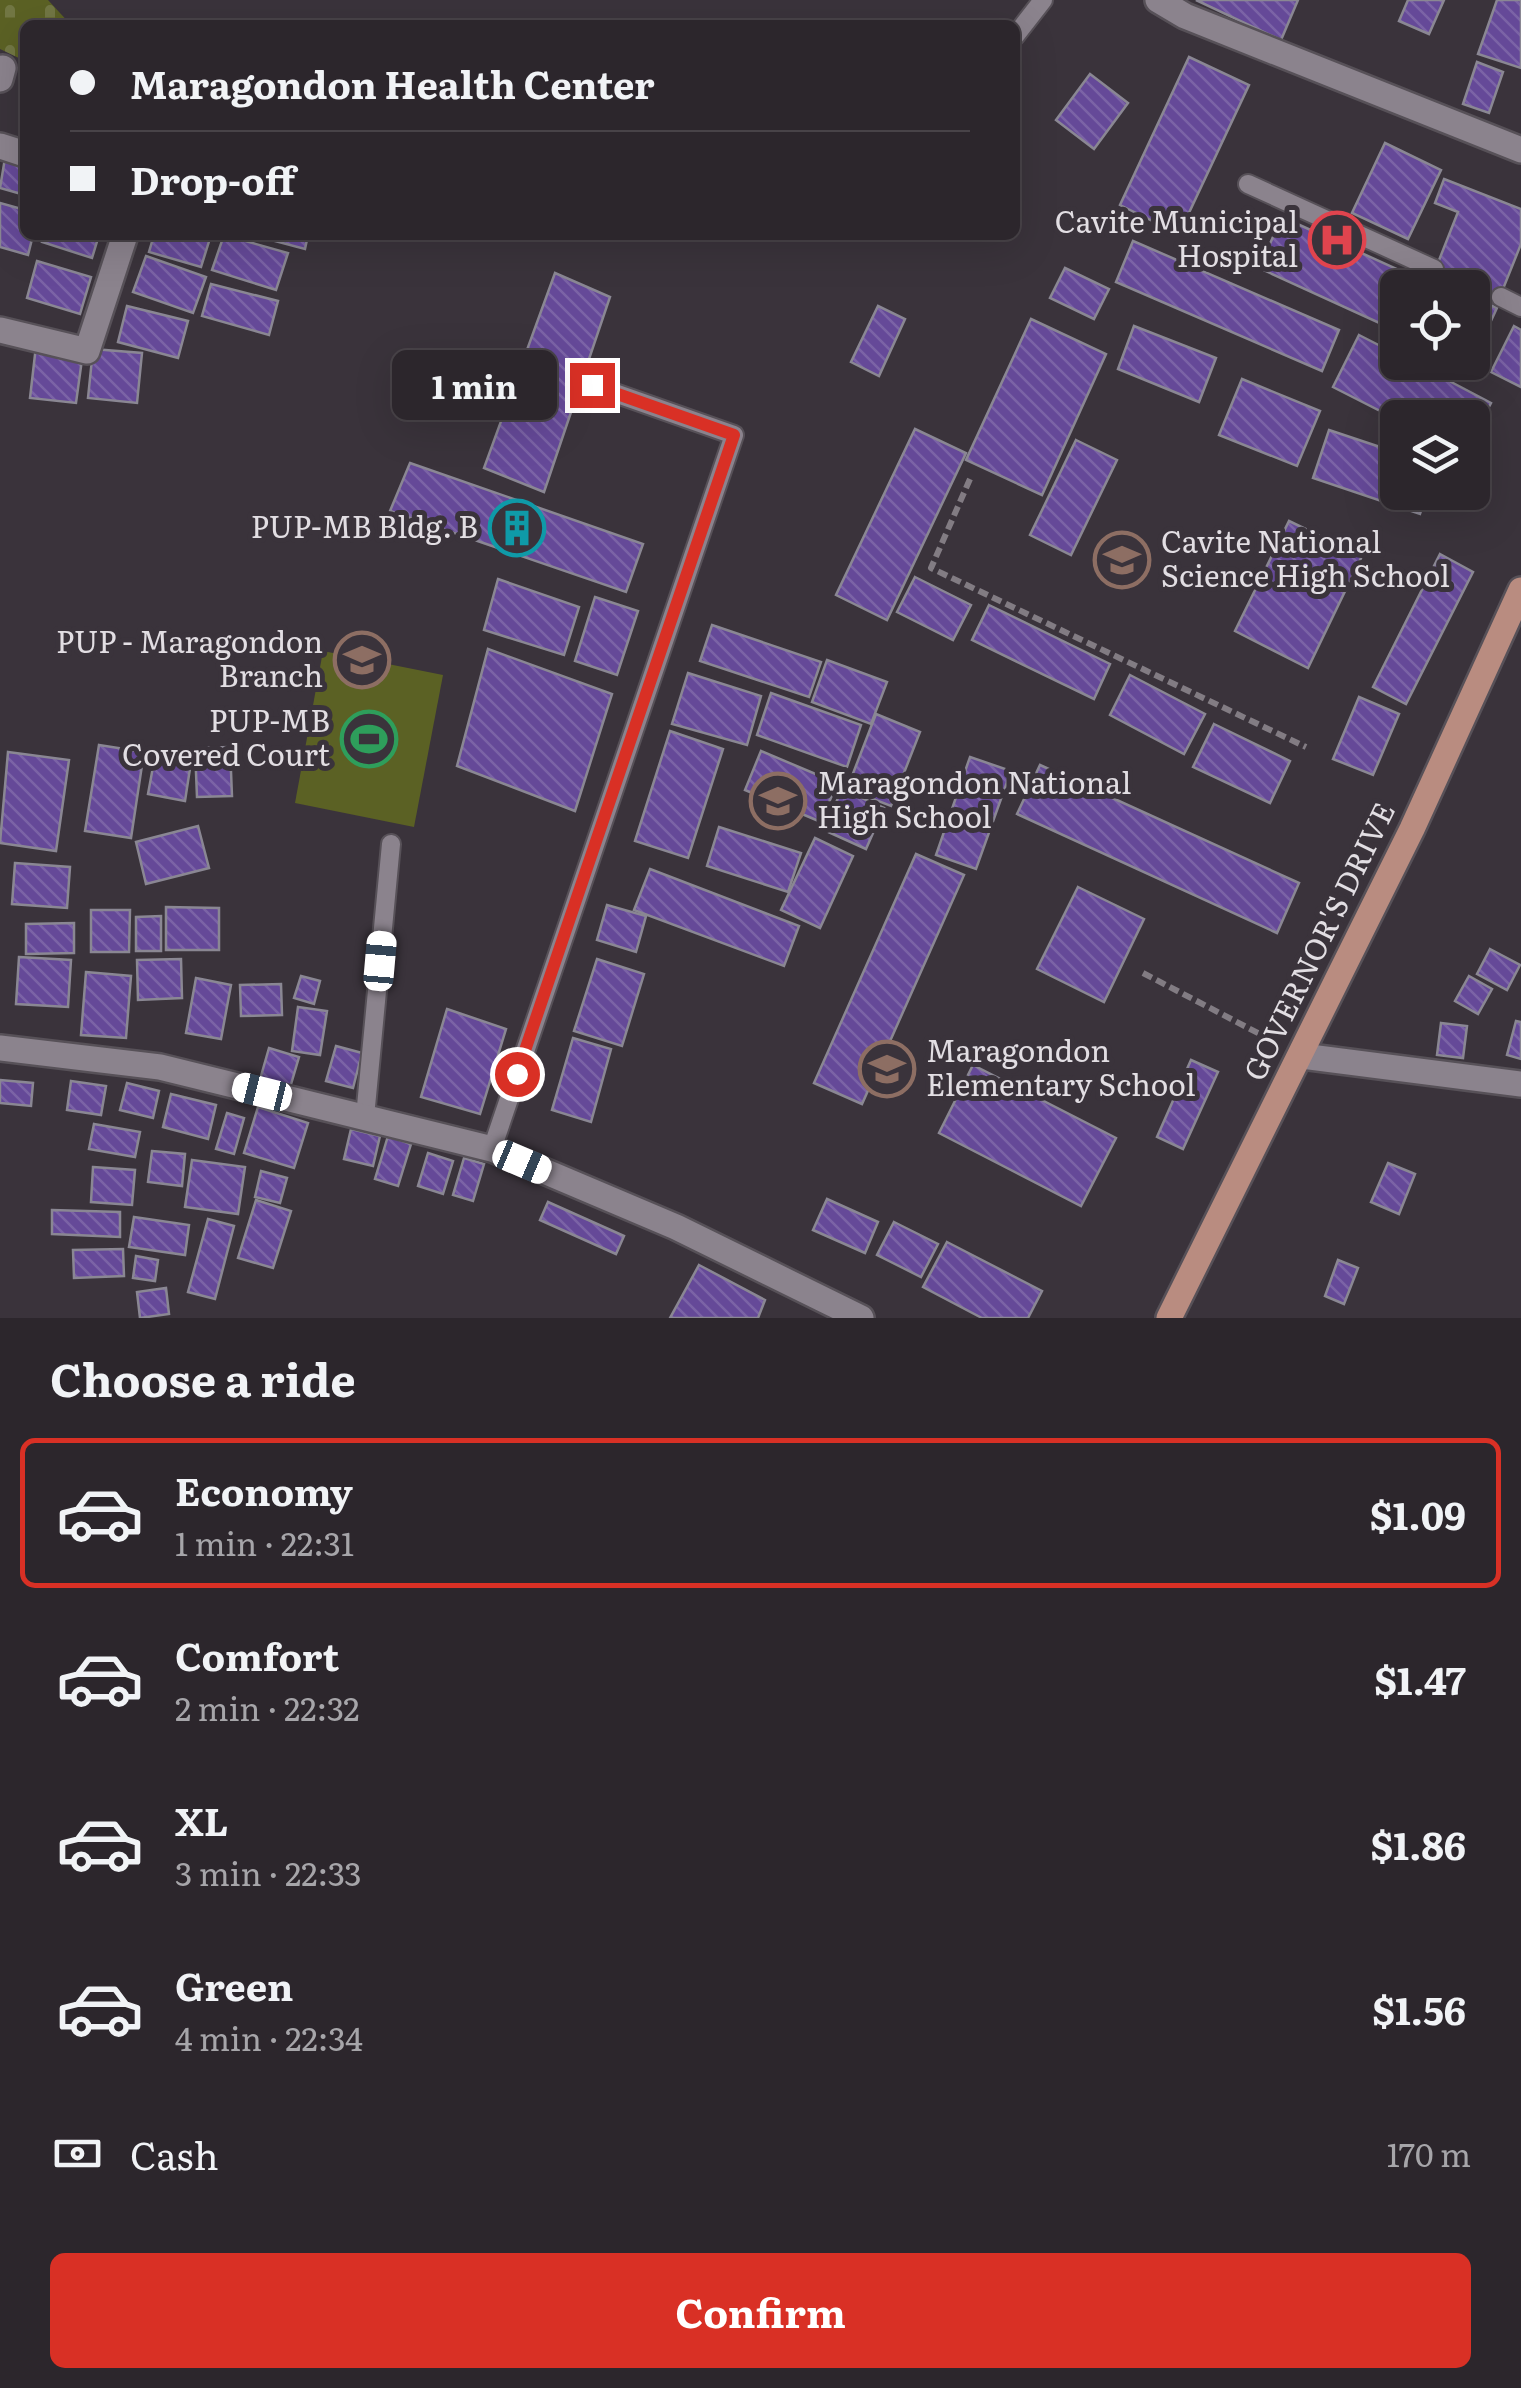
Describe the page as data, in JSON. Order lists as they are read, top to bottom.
{
  "streets": {
    "main road": ["GOVERNOR'S DRIVE"]
  },
  "places": {
    "hospital": ["Cavite Municipal Hospital"],
    "building": ["PUP-MB Bldg. B"],
    "school or university": [
      "Cavite National Science High School",
      "PUP - Maragondon Branch",
      "Maragondon National High School",
      "Maragondon Elementary School"
    ],
    "sports": ["PUP-MB Covered Court"]
  },
  "page": {
    "banner": ["Maragondon Health Center", "Drop-off"],
    "bubble": "1 min",
    "heading": "Choose a ride",
    "list": [
      {
        "name": "Economy",
        "note": "1 min · 22:31",
        "value": "$1.09"
      },
      {
        "name": "Comfort",
        "note": "2 min · 22:32",
        "value": "$1.47"
      },
      {
        "name": "XL",
        "note": "3 min · 22:33",
        "value": "$1.86"
      },
      {
        "name": "Green",
        "note": "4 min · 22:34",
        "value": "$1.56"
      }
    ],
    "pay": ["Cash", "170 m"],
    "buttons": "Confirm"
  }
}
